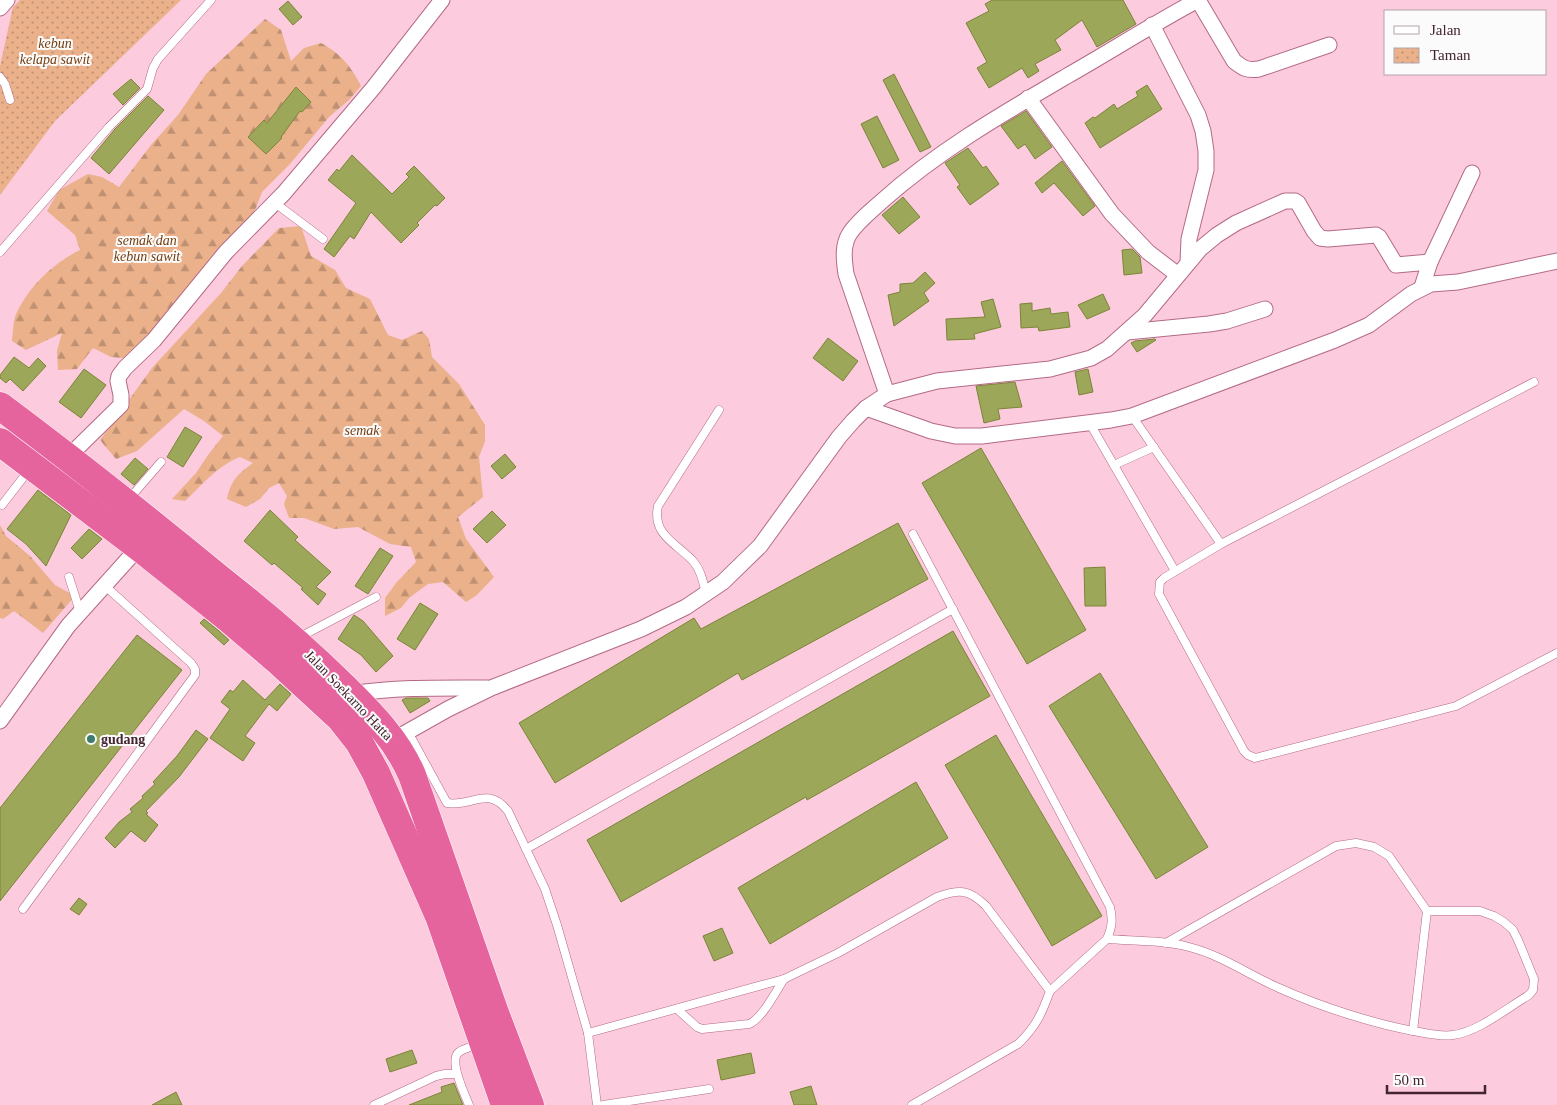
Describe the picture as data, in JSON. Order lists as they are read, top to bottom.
{
  "streets": {
    "highway": ["Jalan Soekarno Hatta"]
  },
  "parks": ["kebun kelapa sawit", "semak dan kebun sawit", "semak"],
  "places": ["gudang"],
  "legend": ["Jalan", "Taman"],
  "scale_bar": "50 m"
}
